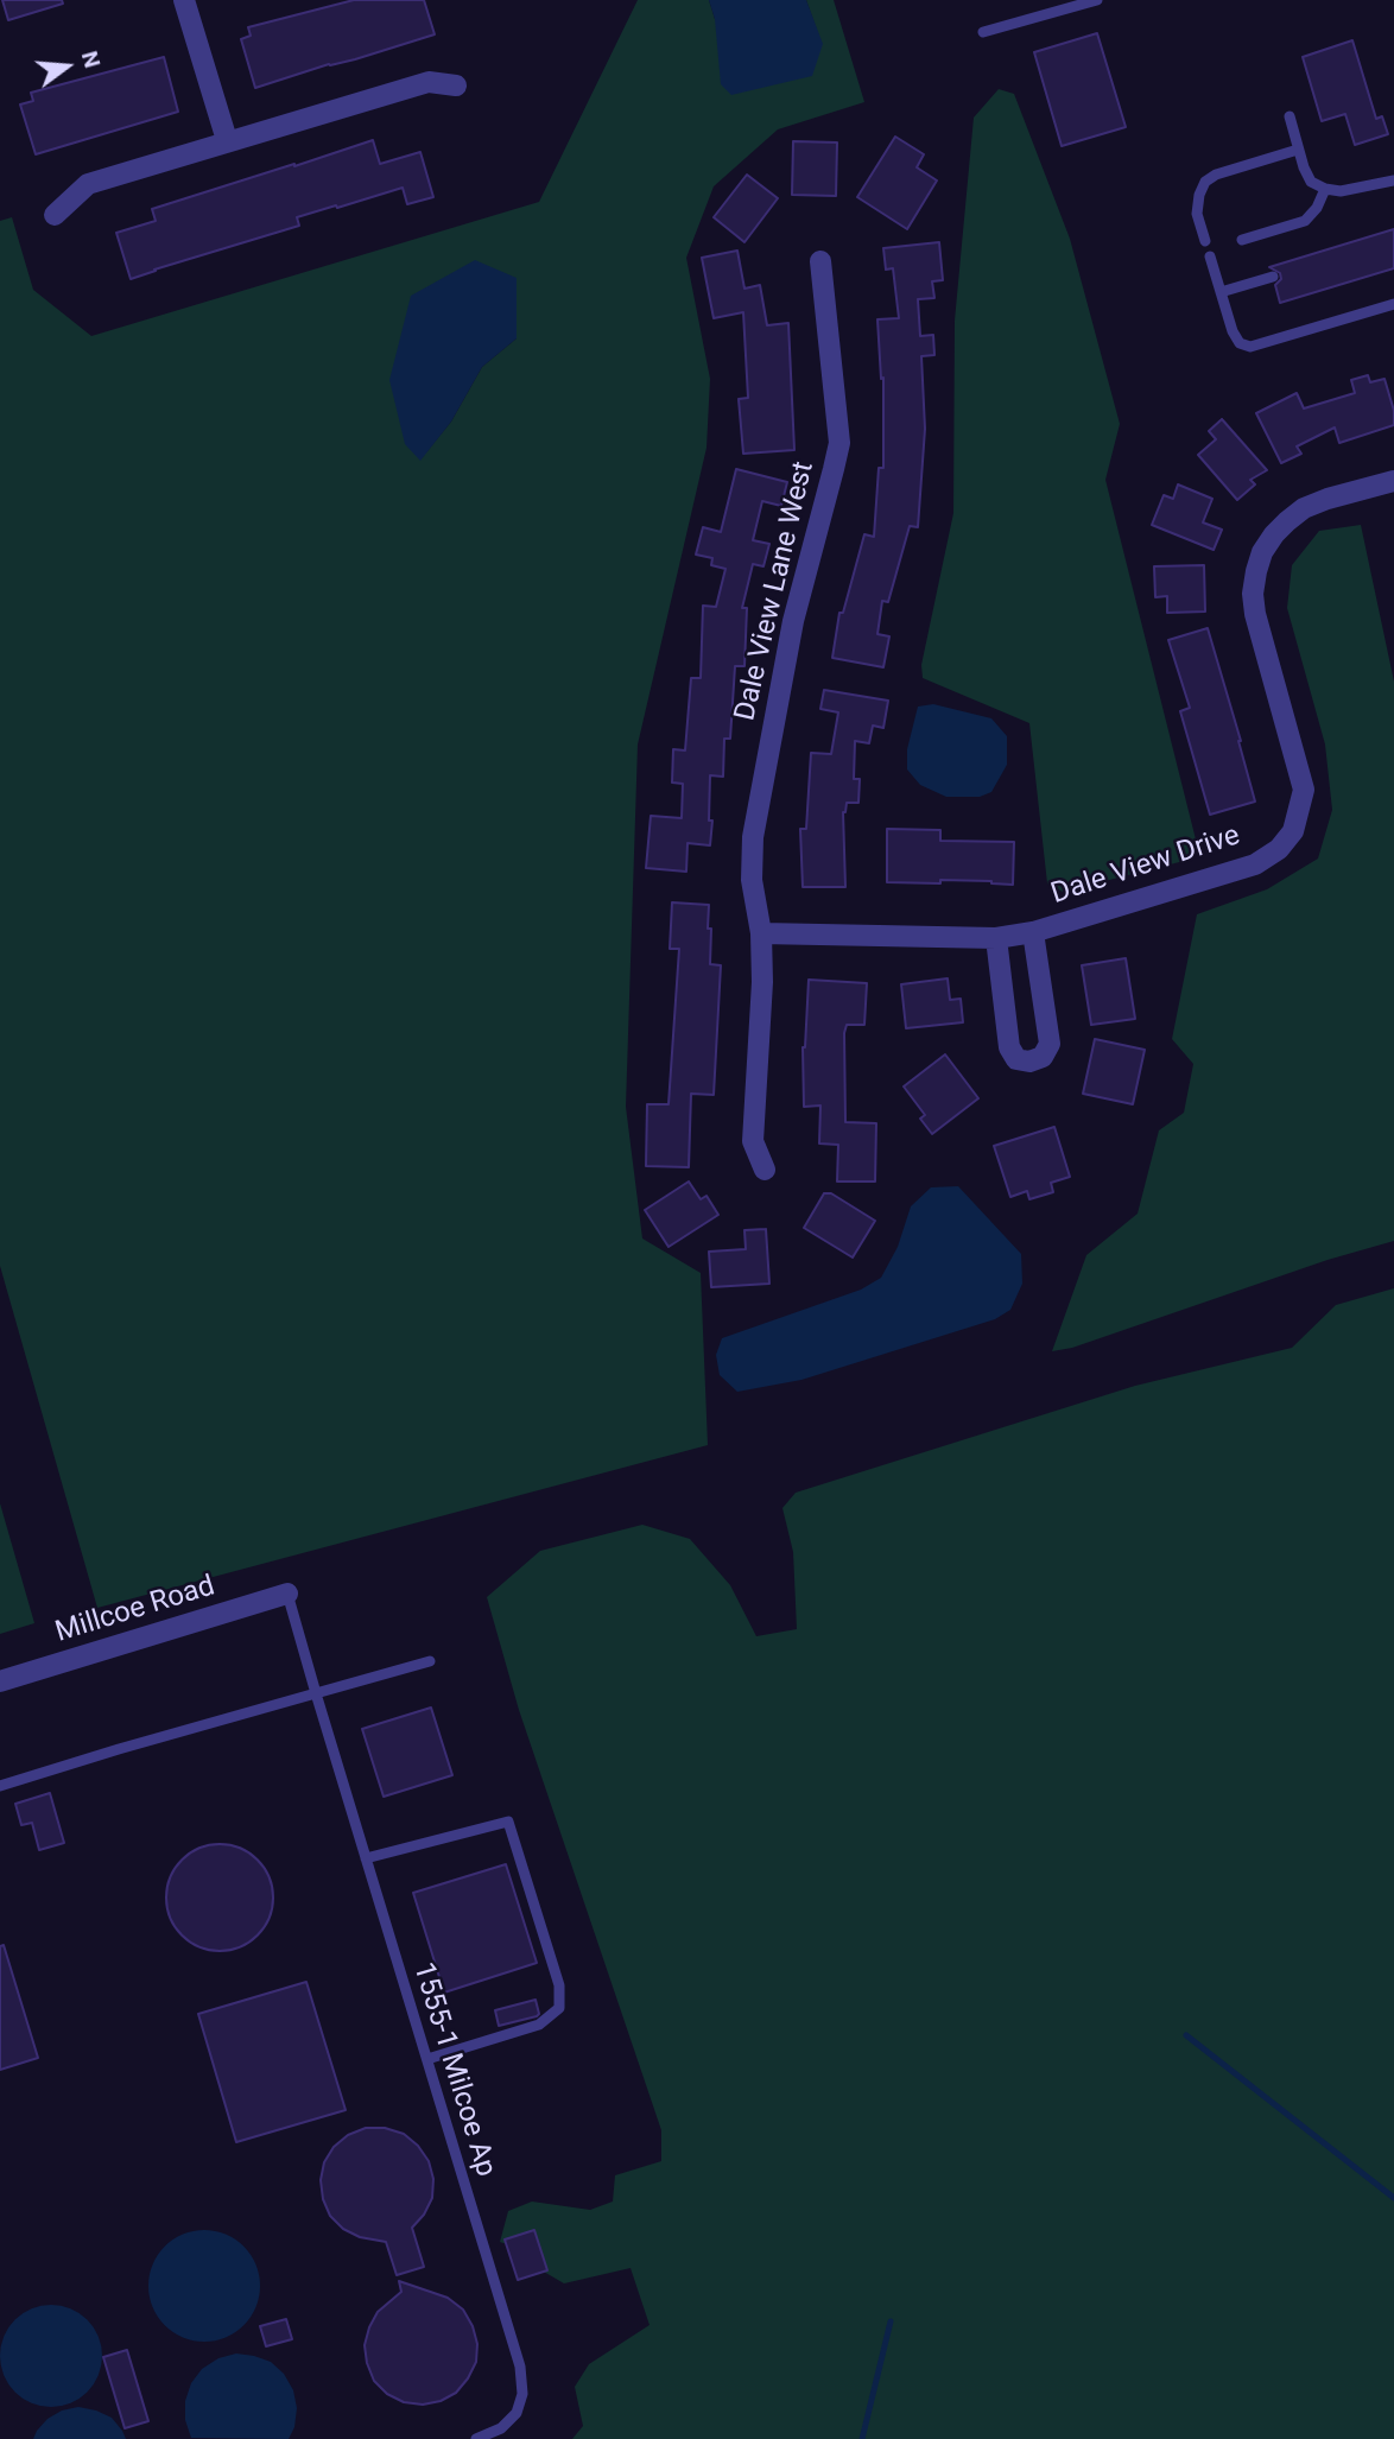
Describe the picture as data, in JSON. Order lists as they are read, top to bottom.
{
  "streets": {
    "street": ["Dale View Lane West", "Dale View Drive", "Millcoe Road"],
    "lane": ["1555-1 Milcoe Ap"]
  },
  "crossings": [
    ["Dale View Lane West", "Dale View Drive"],
    ["Millcoe Road", "1555-1 Milcoe Ap"]
  ],
  "north": "right"
}
